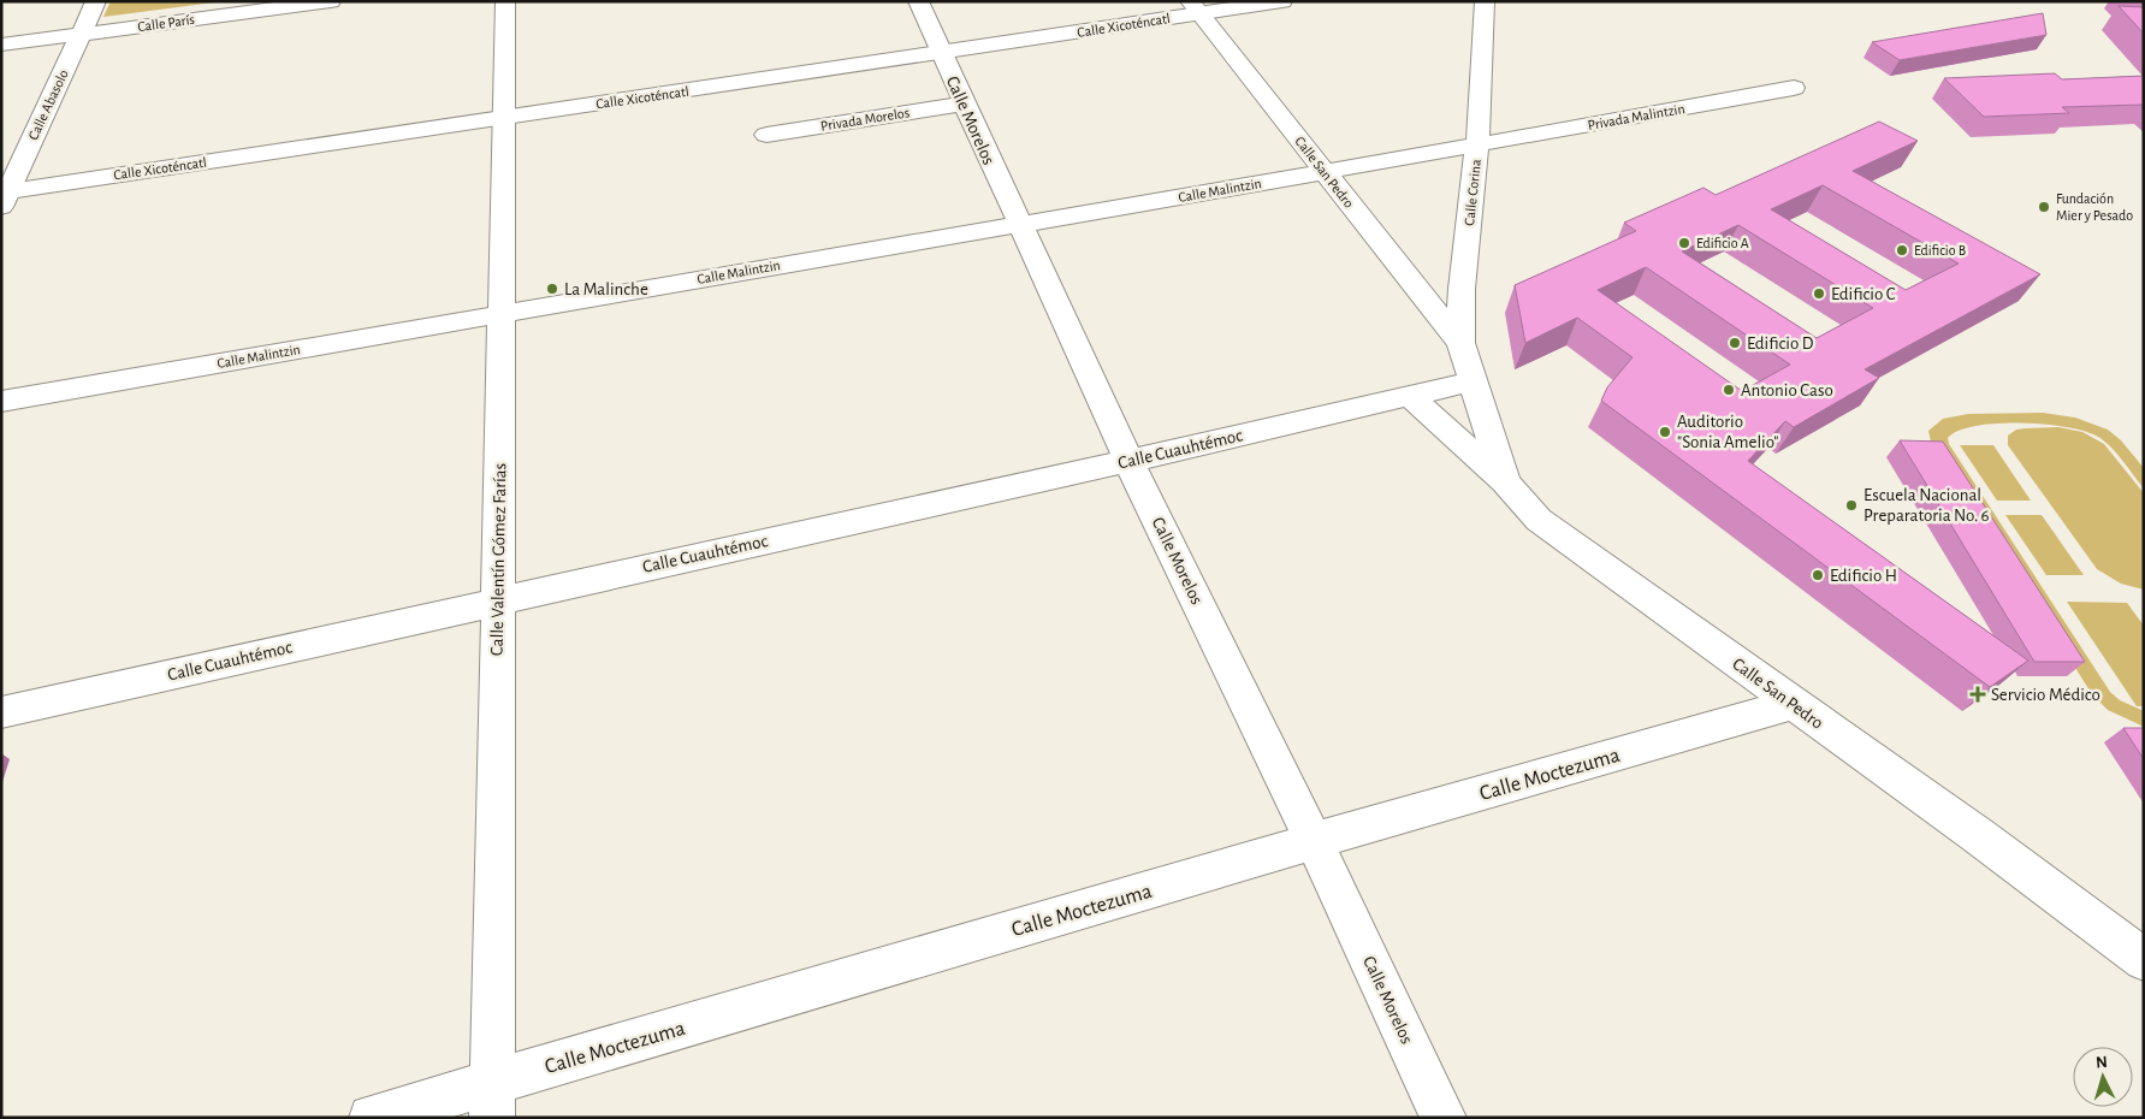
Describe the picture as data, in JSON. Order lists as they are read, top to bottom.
{
  "streets": {
    "street": [
      "Calle París",
      "Calle Xicoténcatl",
      "Calle Abasolo",
      "Privada Malintzin",
      "Privada Morelos",
      "Calle Morelos",
      "Calle San Pedro",
      "Calle Malintzin",
      "Calle Corina",
      "Calle Cuauhtémoc",
      "Calle Valentín Gómez Farías",
      "Calle Moctezuma"
    ]
  },
  "crossings": [
    ["Calle París", "Calle Abasolo"],
    ["Calle Xicoténcatl", "Calle Abasolo"],
    ["Calle Xicoténcatl", "Calle Morelos"],
    ["Calle Xicoténcatl", "Calle San Pedro"],
    ["Calle Xicoténcatl", "Calle Valentín Gómez Farías"],
    ["Privada Malintzin", "Calle Malintzin"],
    ["Privada Malintzin", "Calle Corina"],
    ["Privada Morelos", "Calle Morelos"],
    ["Calle Morelos", "Calle Malintzin"],
    ["Calle Morelos", "Calle Cuauhtémoc"],
    ["Calle Morelos", "Calle Moctezuma"],
    ["Calle San Pedro", "Calle Malintzin"],
    ["Calle San Pedro", "Calle Corina"],
    ["Calle San Pedro", "Calle Cuauhtémoc"],
    ["Calle San Pedro", "Calle Moctezuma"],
    ["Calle Malintzin", "Calle Corina"],
    ["Calle Malintzin", "Calle Valentín Gómez Farías"],
    ["Calle Corina", "Calle Cuauhtémoc"],
    ["Calle Cuauhtémoc", "Calle Valentín Gómez Farías"],
    ["Calle Valentín Gómez Farías", "Calle Moctezuma"]
  ],
  "places": {
    "other": [
      "Fundación Mier y Pesado",
      "Edificio A",
      "Edificio B",
      "La Malinche",
      "Edificio C",
      "Edificio D",
      "Antonio Caso",
      "Auditorio \"Sonia Amelio\"",
      "Escuela Nacional Preparatoria No. 6",
      "Edificio H"
    ],
    "health": ["Servicio Médico"]
  },
  "north": "top"
}
